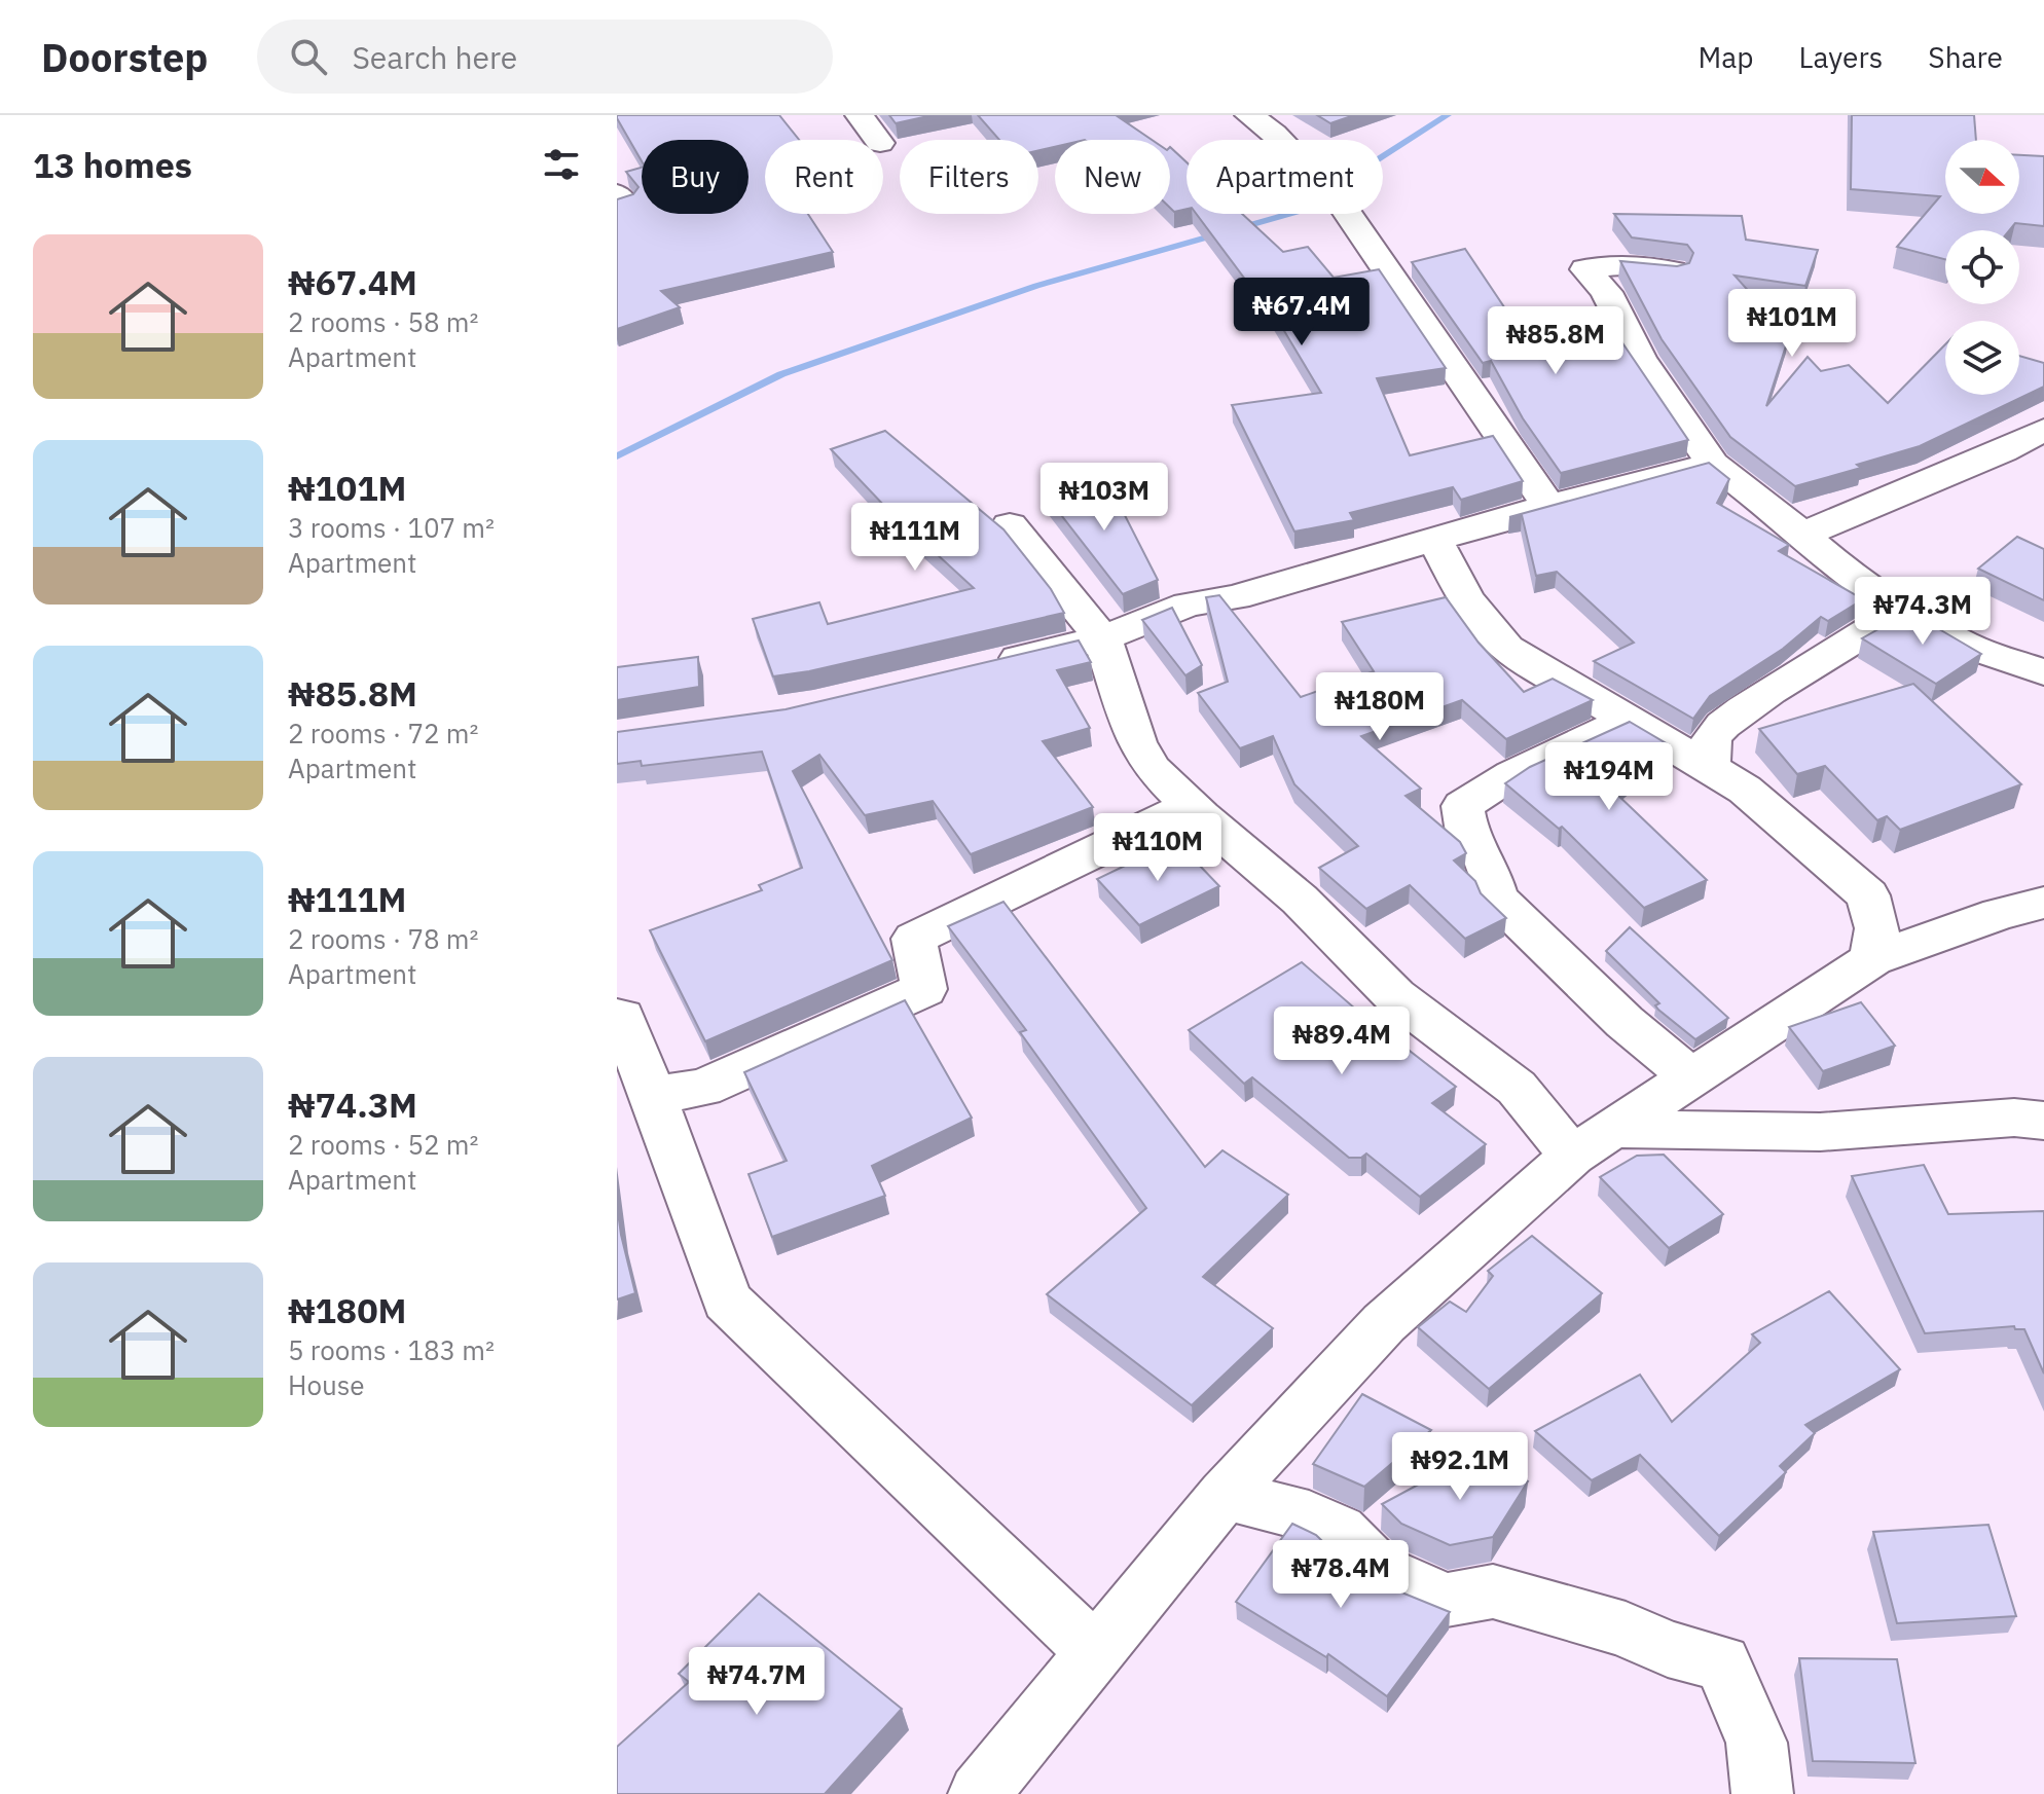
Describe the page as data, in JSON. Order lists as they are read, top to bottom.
{
  "north": "right",
  "page": {
    "header": "Doorstep",
    "search": "Search here",
    "nav": ["Map", "Layers", "Share"],
    "heading": "13 homes",
    "chip": [
      "Buy",
      "Rent",
      "Filters",
      "New",
      "Apartment"
    ],
    "list": [
      {
        "name": "₦67.4M",
        "note": "2 rooms · 58 m² · Apartment"
      },
      {
        "name": "₦101M",
        "note": "3 rooms · 107 m² · Apartment"
      },
      {
        "name": "₦85.8M",
        "note": "2 rooms · 72 m² · Apartment"
      },
      {
        "name": "₦111M",
        "note": "2 rooms · 78 m² · Apartment"
      },
      {
        "name": "₦74.3M",
        "note": "2 rooms · 52 m² · Apartment"
      },
      {
        "name": "₦180M",
        "note": "5 rooms · 183 m² · House"
      }
    ],
    "price": [
      "₦67.4M",
      "₦101M",
      "₦85.8M",
      "₦103M",
      "₦111M",
      "₦74.3M",
      "₦180M",
      "₦194M",
      "₦110M",
      "₦89.4M",
      "₦92.1M",
      "₦78.4M",
      "₦74.7M"
    ]
  }
}
